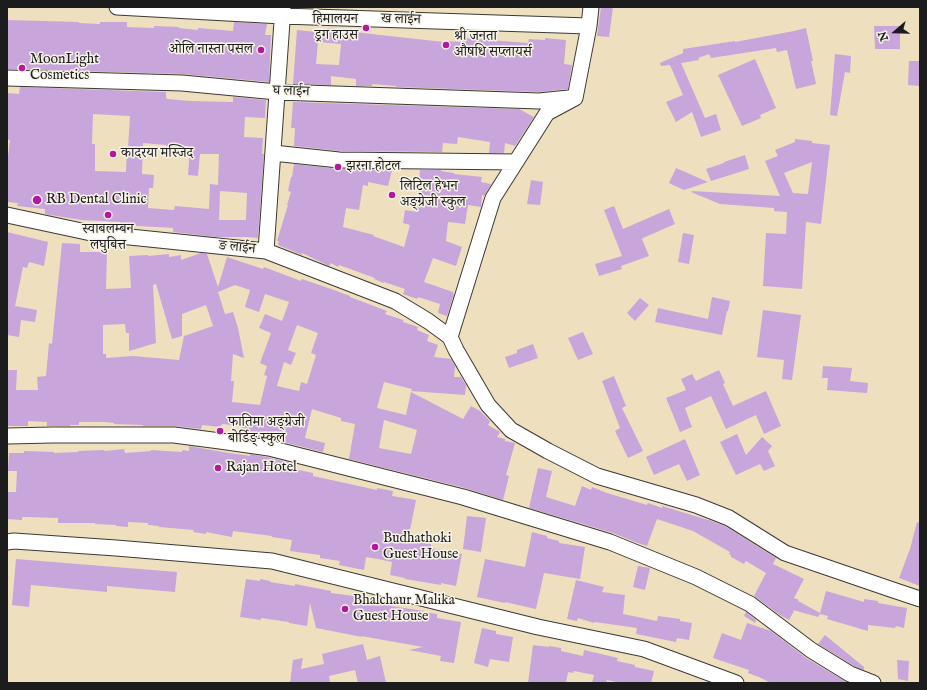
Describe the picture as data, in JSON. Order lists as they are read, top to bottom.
{
  "streets": {
    "street": ["ख लाईन", "घ लाईन", "ङ लाईन"]
  },
  "places": [
    "हिमालयन ड्रग हाउस",
    "श्री जनता औषधि सप्लायर्स",
    "ओलि नास्ता पसल",
    "MoonLight Cosmetics",
    "कादरया मस्जिद",
    "झरना होटल",
    "लिटिल हेभन अङ्‍ग्रेजी स्कुल",
    "RB Dental Clinic",
    "स्वाबलम्बन लघुबित्त",
    "फातिमा अङ्‍ग्रेजी बोर्डिङ् स्कुल",
    "Rajan Hotel",
    "Budhathoki Guest House",
    "Bhalchaur Malika Guest House"
  ],
  "north": "left"
}
